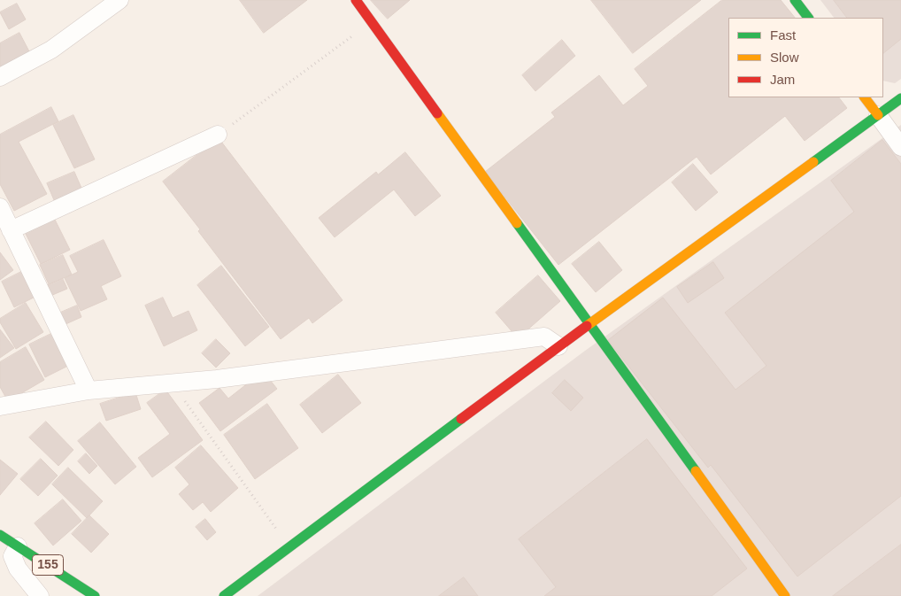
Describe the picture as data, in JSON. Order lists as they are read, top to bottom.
{
  "streets": {
    "main road": ["155"]
  },
  "legend": ["Fast", "Slow", "Jam"]
}
